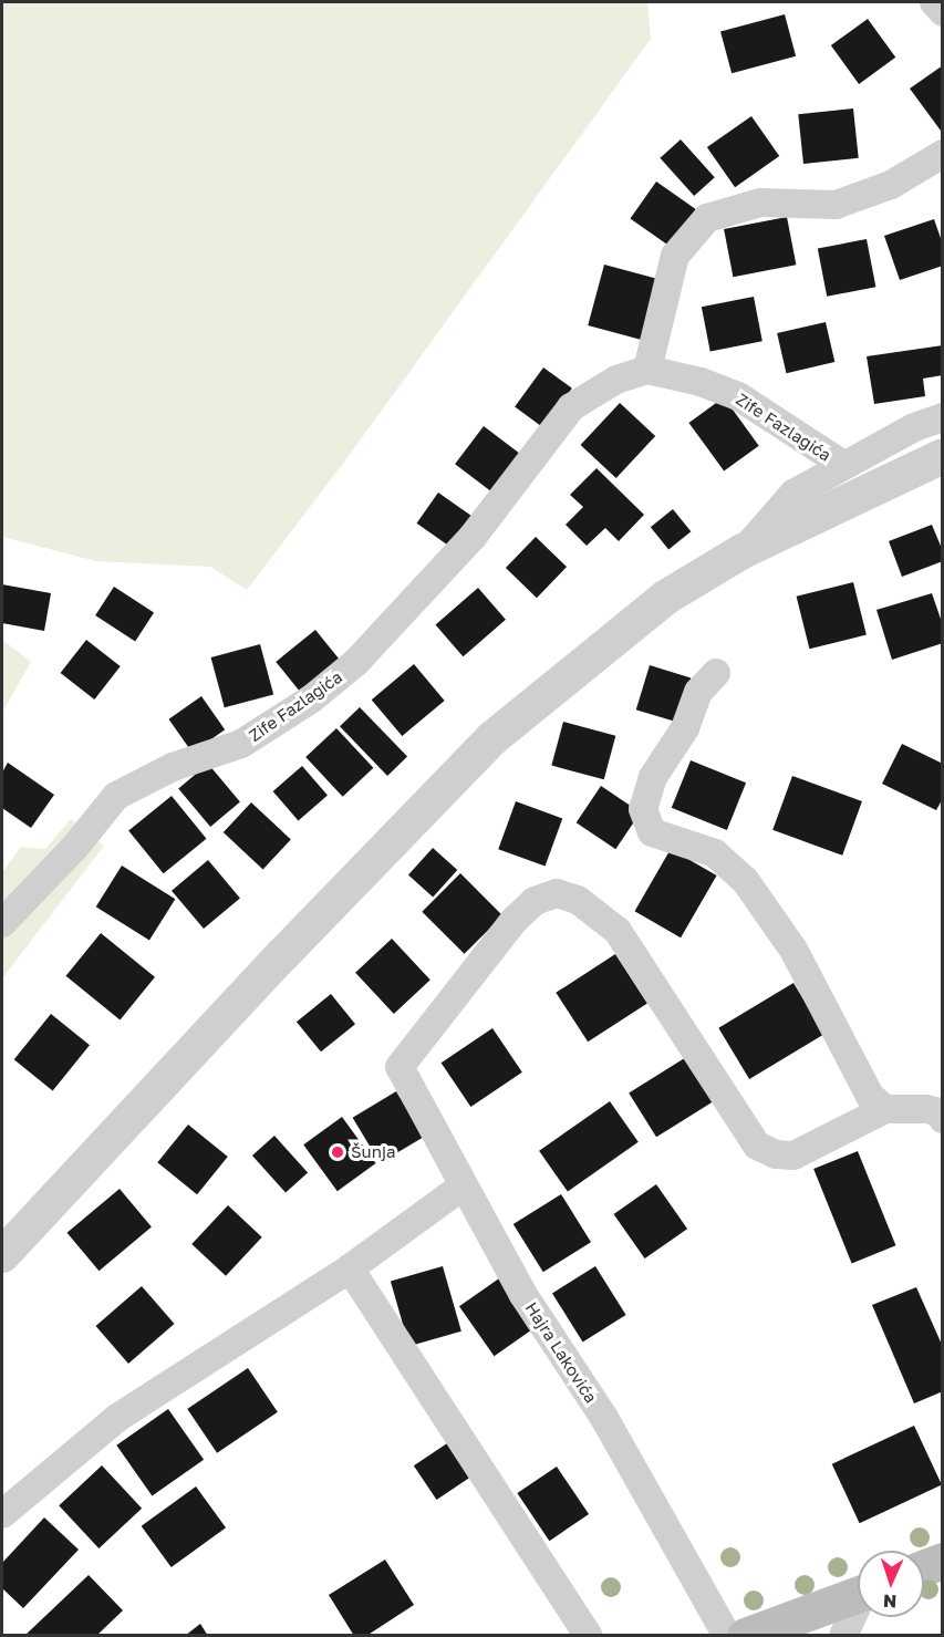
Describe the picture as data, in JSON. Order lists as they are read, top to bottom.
{
  "streets": {
    "street": ["Zife Fazlagića", "Hajra Lakovića"]
  },
  "places": ["Šunja"],
  "north": "bottom"
}
